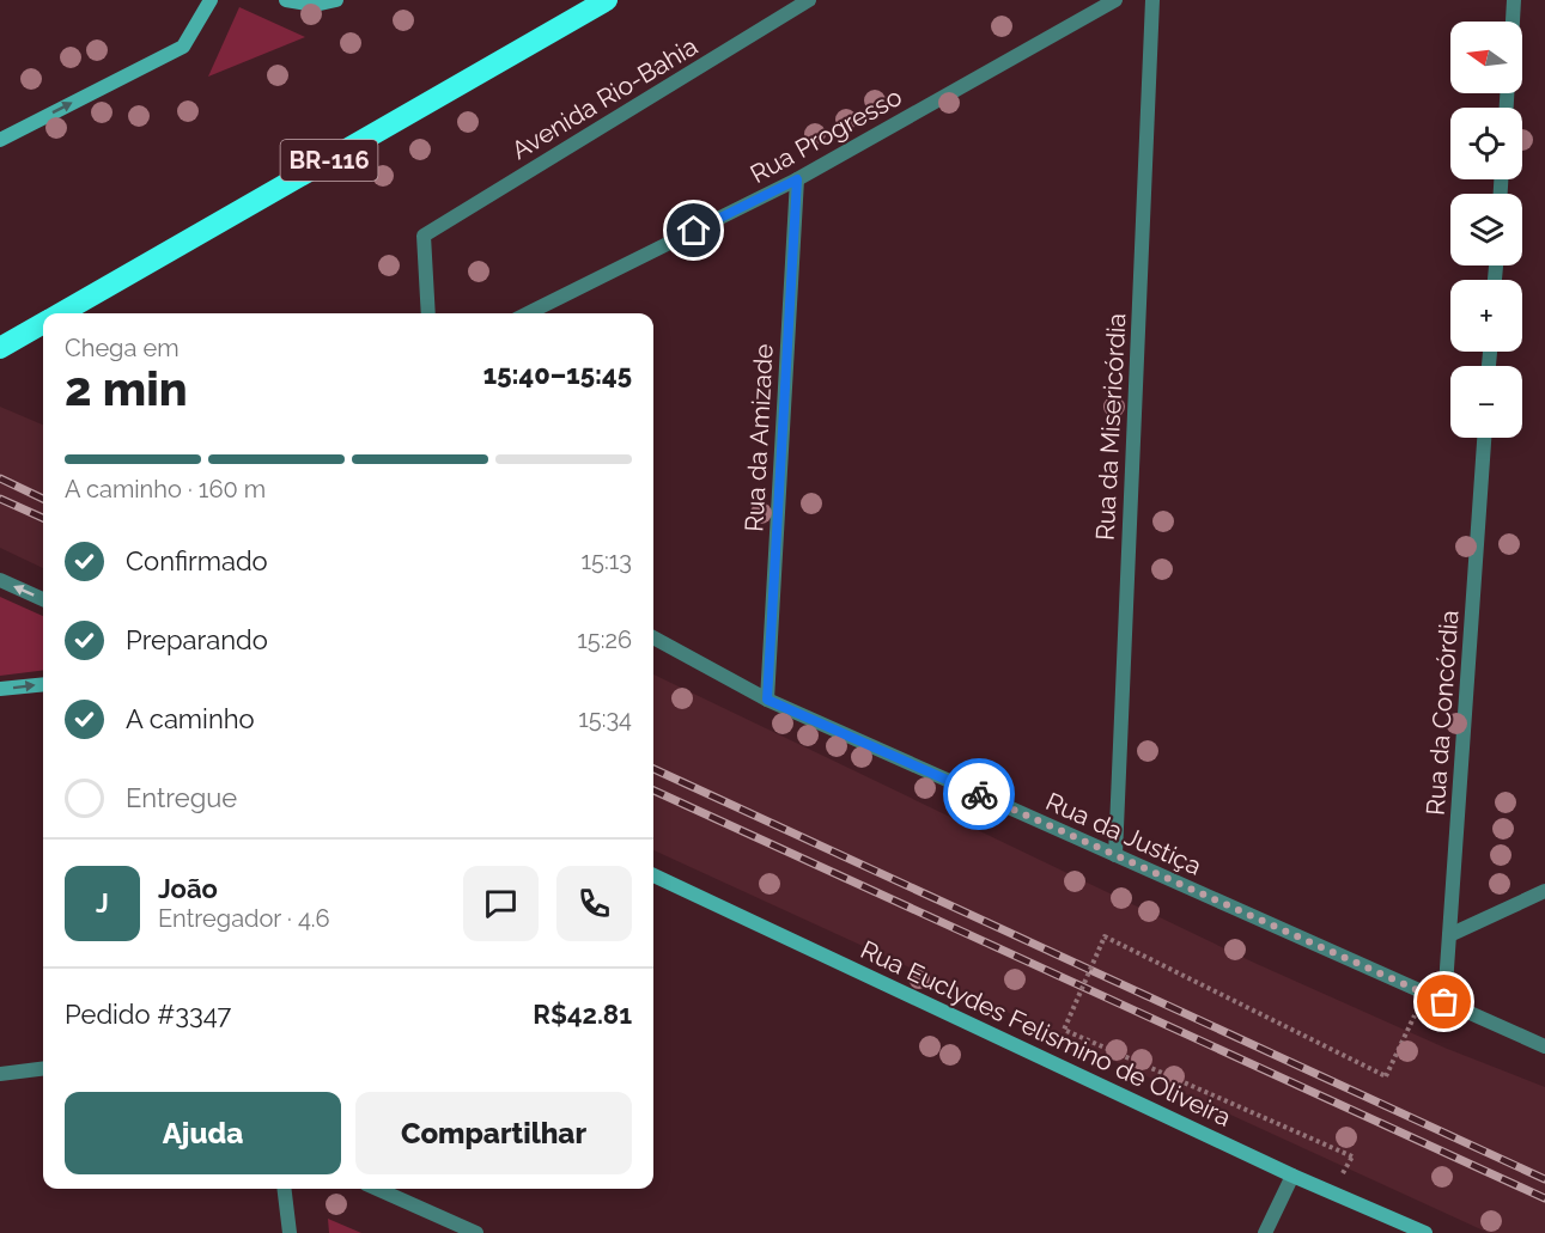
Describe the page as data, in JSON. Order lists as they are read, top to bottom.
{
  "streets": {
    "highway": ["BR-116"],
    "street": [
      "Avenida Rio-Bahia",
      "Rua Progresso",
      "Rua da Misericórdia",
      "Rua da Amizade",
      "Rua da Concórdia",
      "Rua da Justiça",
      "Rua Euclydes Felismino de Oliveira"
    ]
  },
  "crossings": [
    ["Rua Progresso", "Rua da Amizade"],
    ["Rua da Misericórdia", "Rua da Justiça"],
    ["Rua da Amizade", "Rua da Justiça"],
    ["Rua da Concórdia", "Rua da Justiça"]
  ],
  "north": "left",
  "page": {
    "map_buttons": ["+", "−"],
    "heading": ["2 min", "Chega em", "15:40–15:45"],
    "panel": [
      "João",
      "Entregador · 4.6",
      "Pedido #3347",
      "R$42.81"
    ],
    "bar": "A caminho · 160 m",
    "list": [
      ["Confirmado", "15:13"],
      ["Preparando", "15:26"],
      ["A caminho", "15:34"],
      "Entregue"
    ],
    "round": "J",
    "buttons": ["Ajuda", "Compartilhar"]
  }
}
